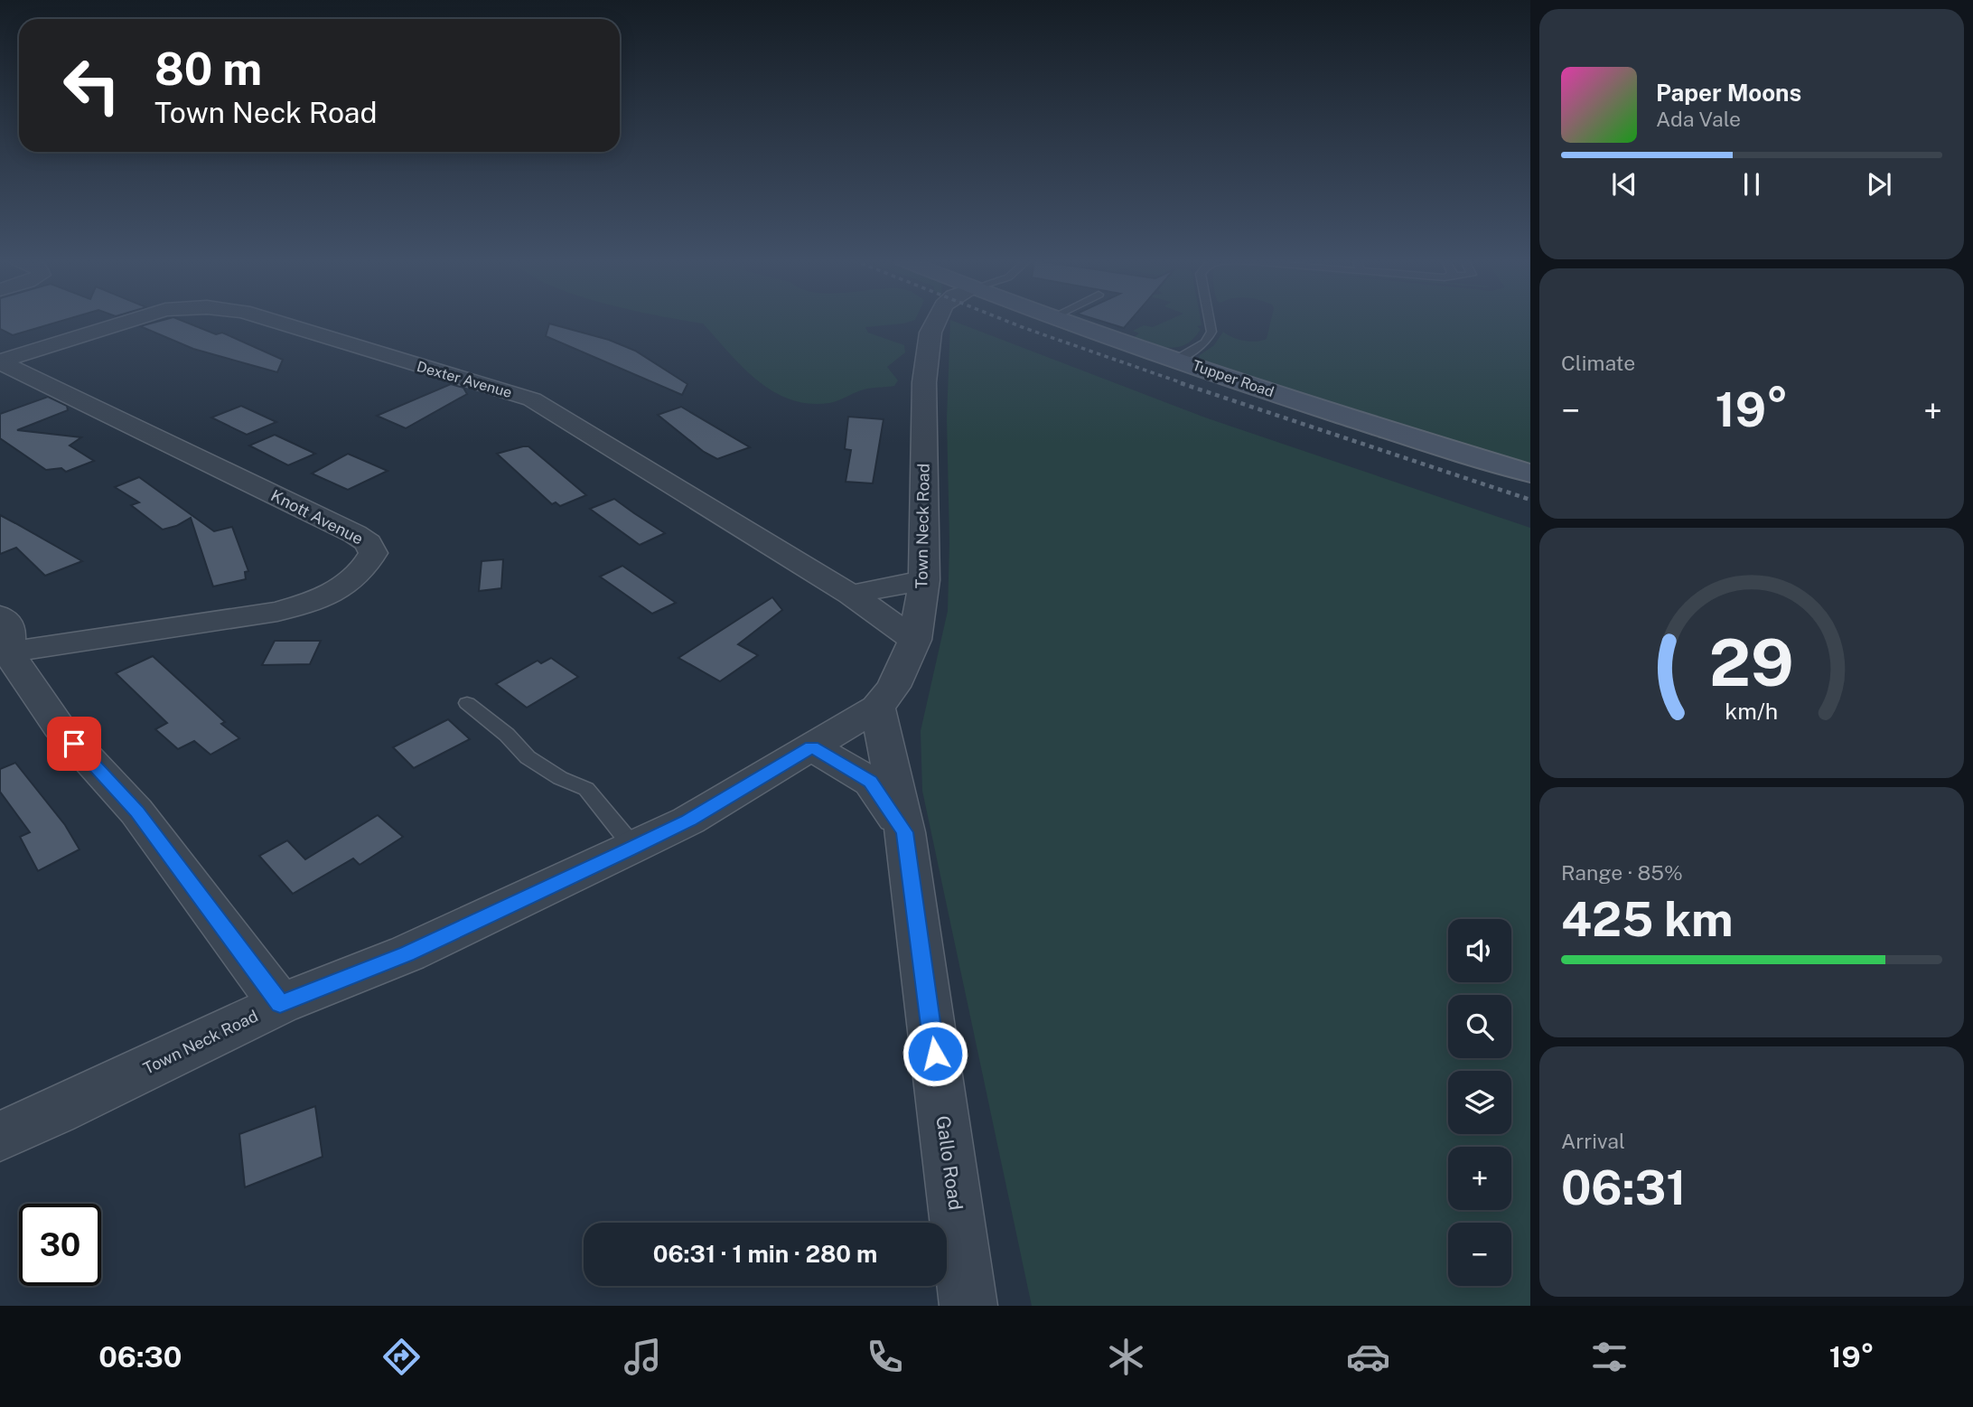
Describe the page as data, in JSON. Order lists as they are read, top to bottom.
{
  "streets": {
    "main road": ["Tupper Road"],
    "street": [
      "Dexter Avenue",
      "Knott Avenue",
      "Town Neck Road",
      "Gallo Road"
    ]
  },
  "crossings": [
    ["Dexter Avenue", "Knott Avenue"],
    ["Dexter Avenue", "Town Neck Road"],
    ["Town Neck Road", "Gallo Road"]
  ],
  "page": {
    "turn": ["80 m", "Town Neck Road"],
    "song": ["Paper Moons", "Ada Vale"],
    "tile": [
      "Climate",
      ["Range · 85%", "425 km"],
      ["Arrival", "06:31"]
    ],
    "heat": ["−", "19°", "+"],
    "map_buttons": ["+", "−"],
    "limit": "30",
    "trip": "06:31 · 1 min · 280 m",
    "tabs": ["06:30", "19°"],
    "gauge": ["29", "km/h"]
  }
}
